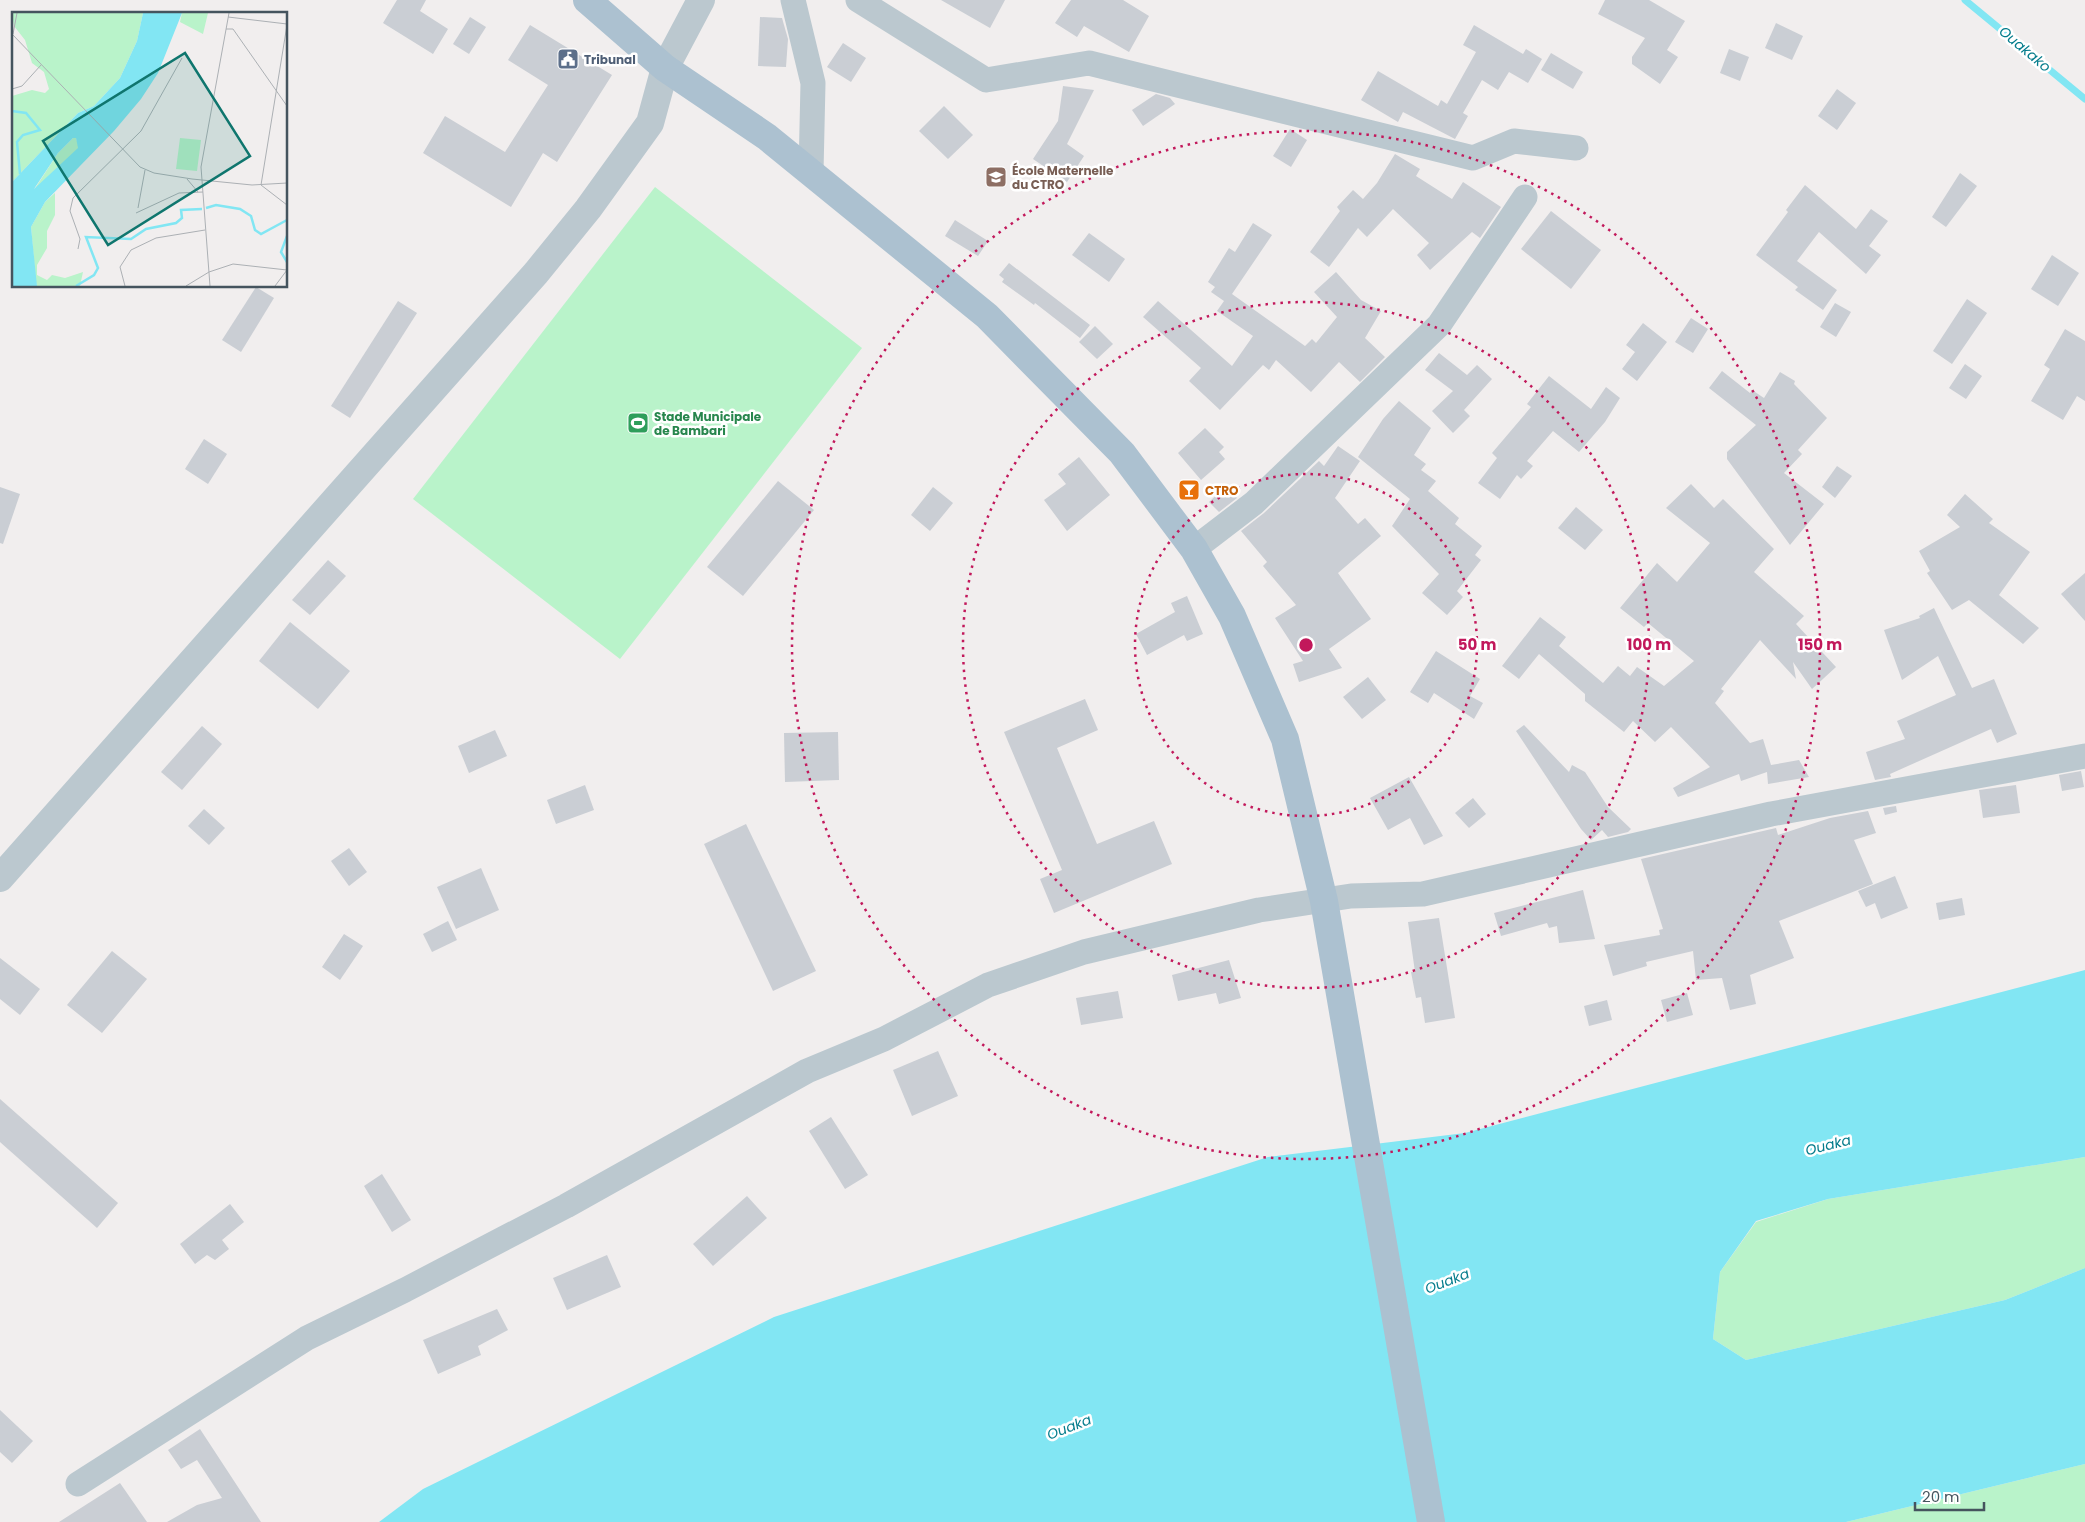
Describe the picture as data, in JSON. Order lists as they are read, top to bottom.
{
  "water": ["Ouakako", "Ouaka"],
  "places": {
    "public building": ["Tribunal"],
    "school or university": ["École Maternelle du CTRO"],
    "sports": ["Stade Municipale de Bambari"],
    "bar": ["CTRO"]
  },
  "scale_bar": "20 m",
  "rings": ["50 m", "100 m", "150 m"]
}
